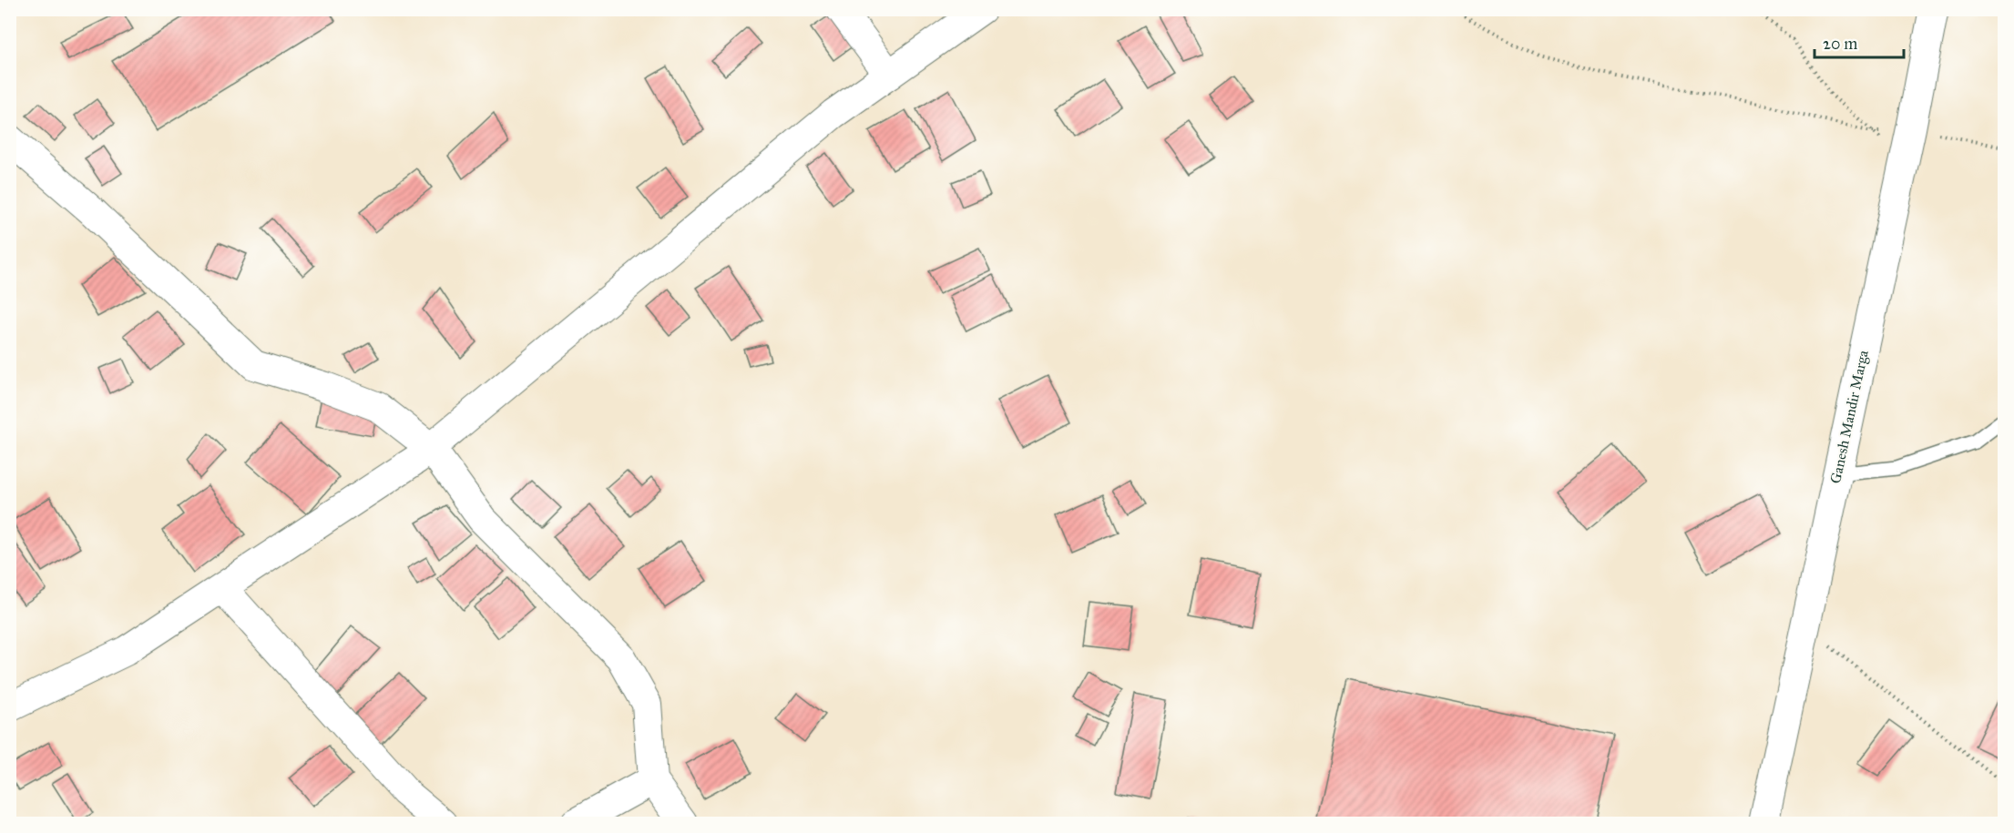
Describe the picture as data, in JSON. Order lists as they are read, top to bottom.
{
  "streets": {
    "street": ["Ganesh Mandir Marga"]
  },
  "scale_bar": "20 m"
}
